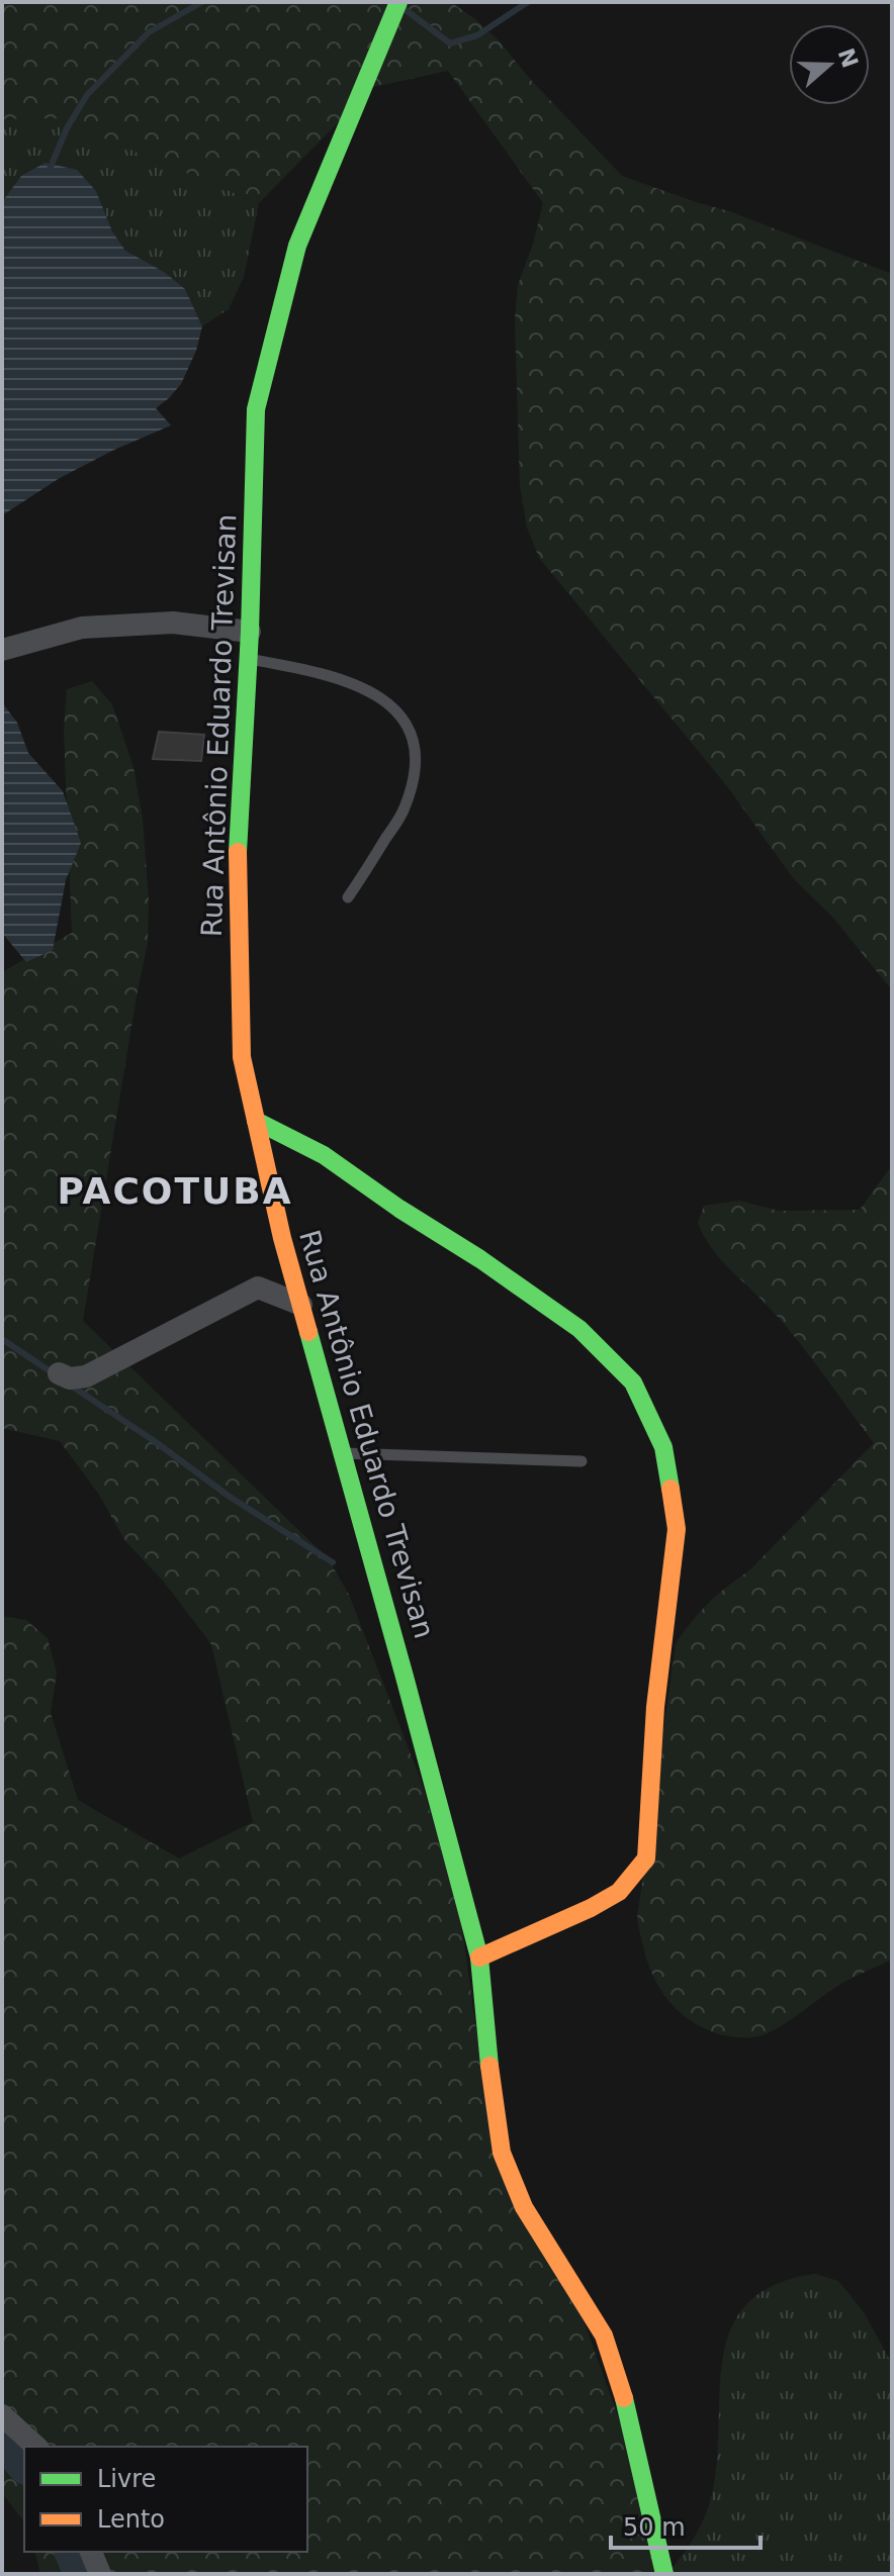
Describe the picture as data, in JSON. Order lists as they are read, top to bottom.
{
  "streets": {
    "street": ["Rua Antônio Eduardo Trevisan"]
  },
  "districts": ["PACOTUBA"],
  "legend": ["Livre", "Lento"],
  "scale_bar": "50 m",
  "north": "right"
}
